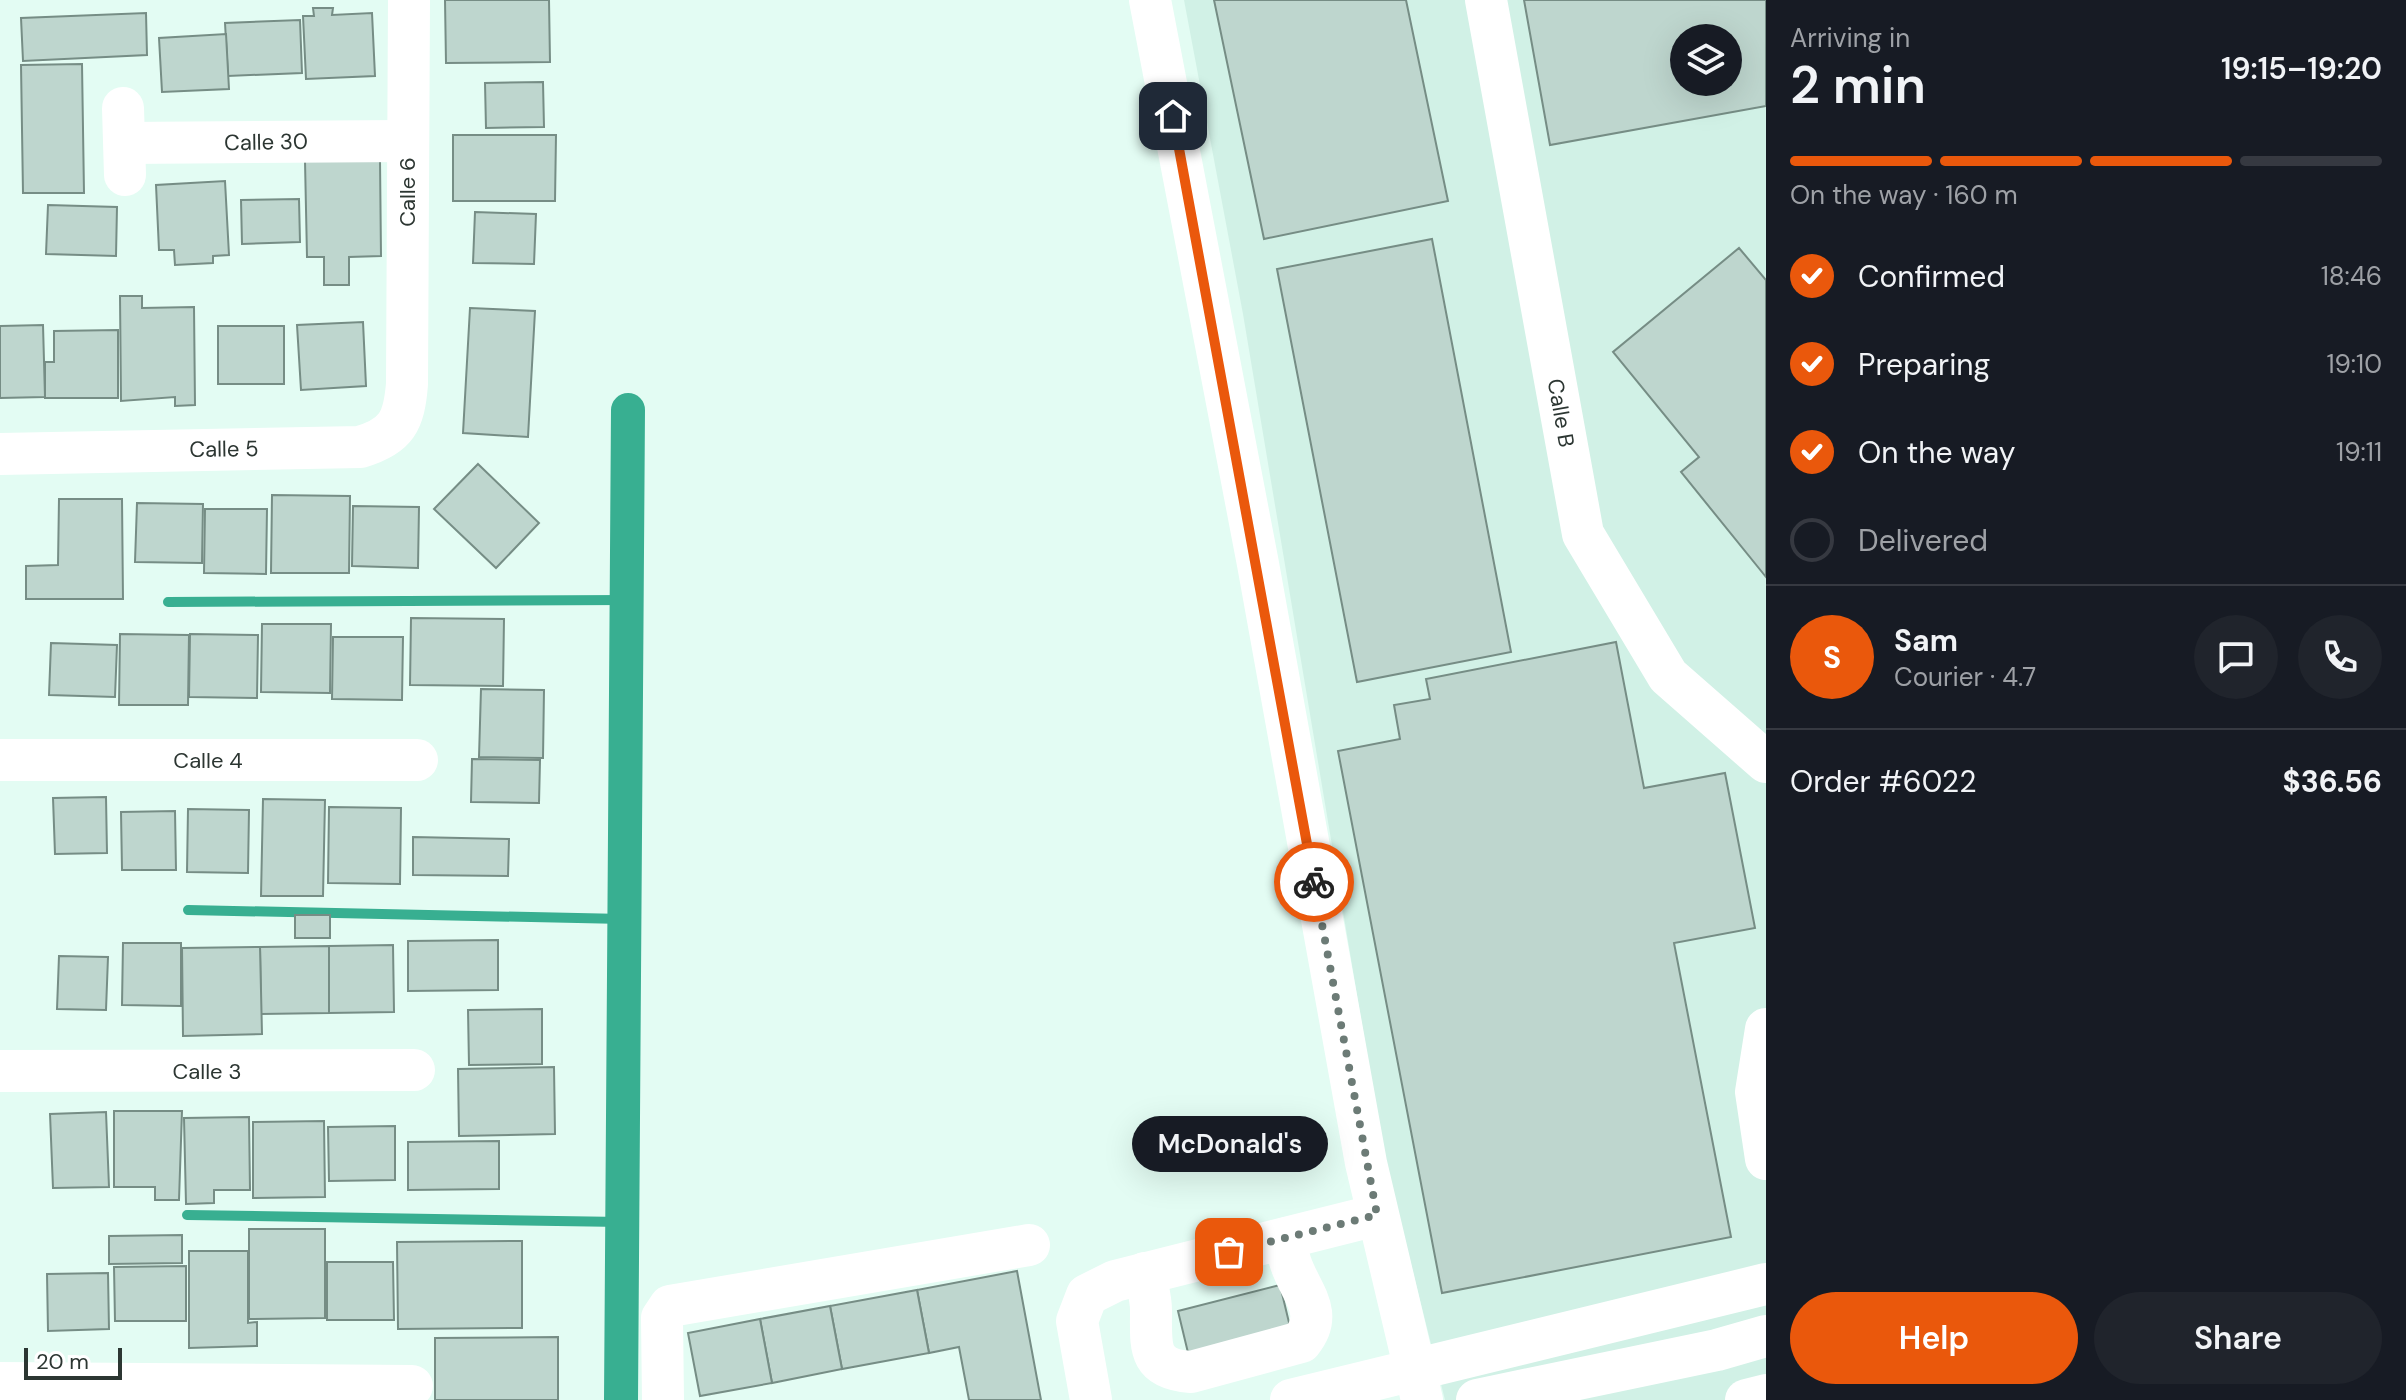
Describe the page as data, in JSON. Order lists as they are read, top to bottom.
{
  "streets": {
    "street": [
      "Calle 30",
      "Calle 6",
      "Calle B",
      "Calle 5",
      "Calle 4",
      "Calle 3"
    ]
  },
  "crossings": [
    ["Calle 30", "Calle 6"],
    ["Calle 6", "Calle 5"]
  ],
  "places": ["McDonald's"],
  "scale_bar": "20 m",
  "page": {
    "heading": ["2 min", "Arriving in", "19:15–19:20"],
    "panel": [
      "Sam",
      "Courier · 4.7",
      "Order #6022",
      "$36.56"
    ],
    "bar": "On the way · 160 m",
    "list": [
      ["Confirmed", "18:46"],
      ["Preparing", "19:10"],
      ["On the way", "19:11"],
      "Delivered"
    ],
    "round": "S",
    "bubble": "McDonald's",
    "buttons": ["Help", "Share"],
    "scale": "20 m"
  }
}
